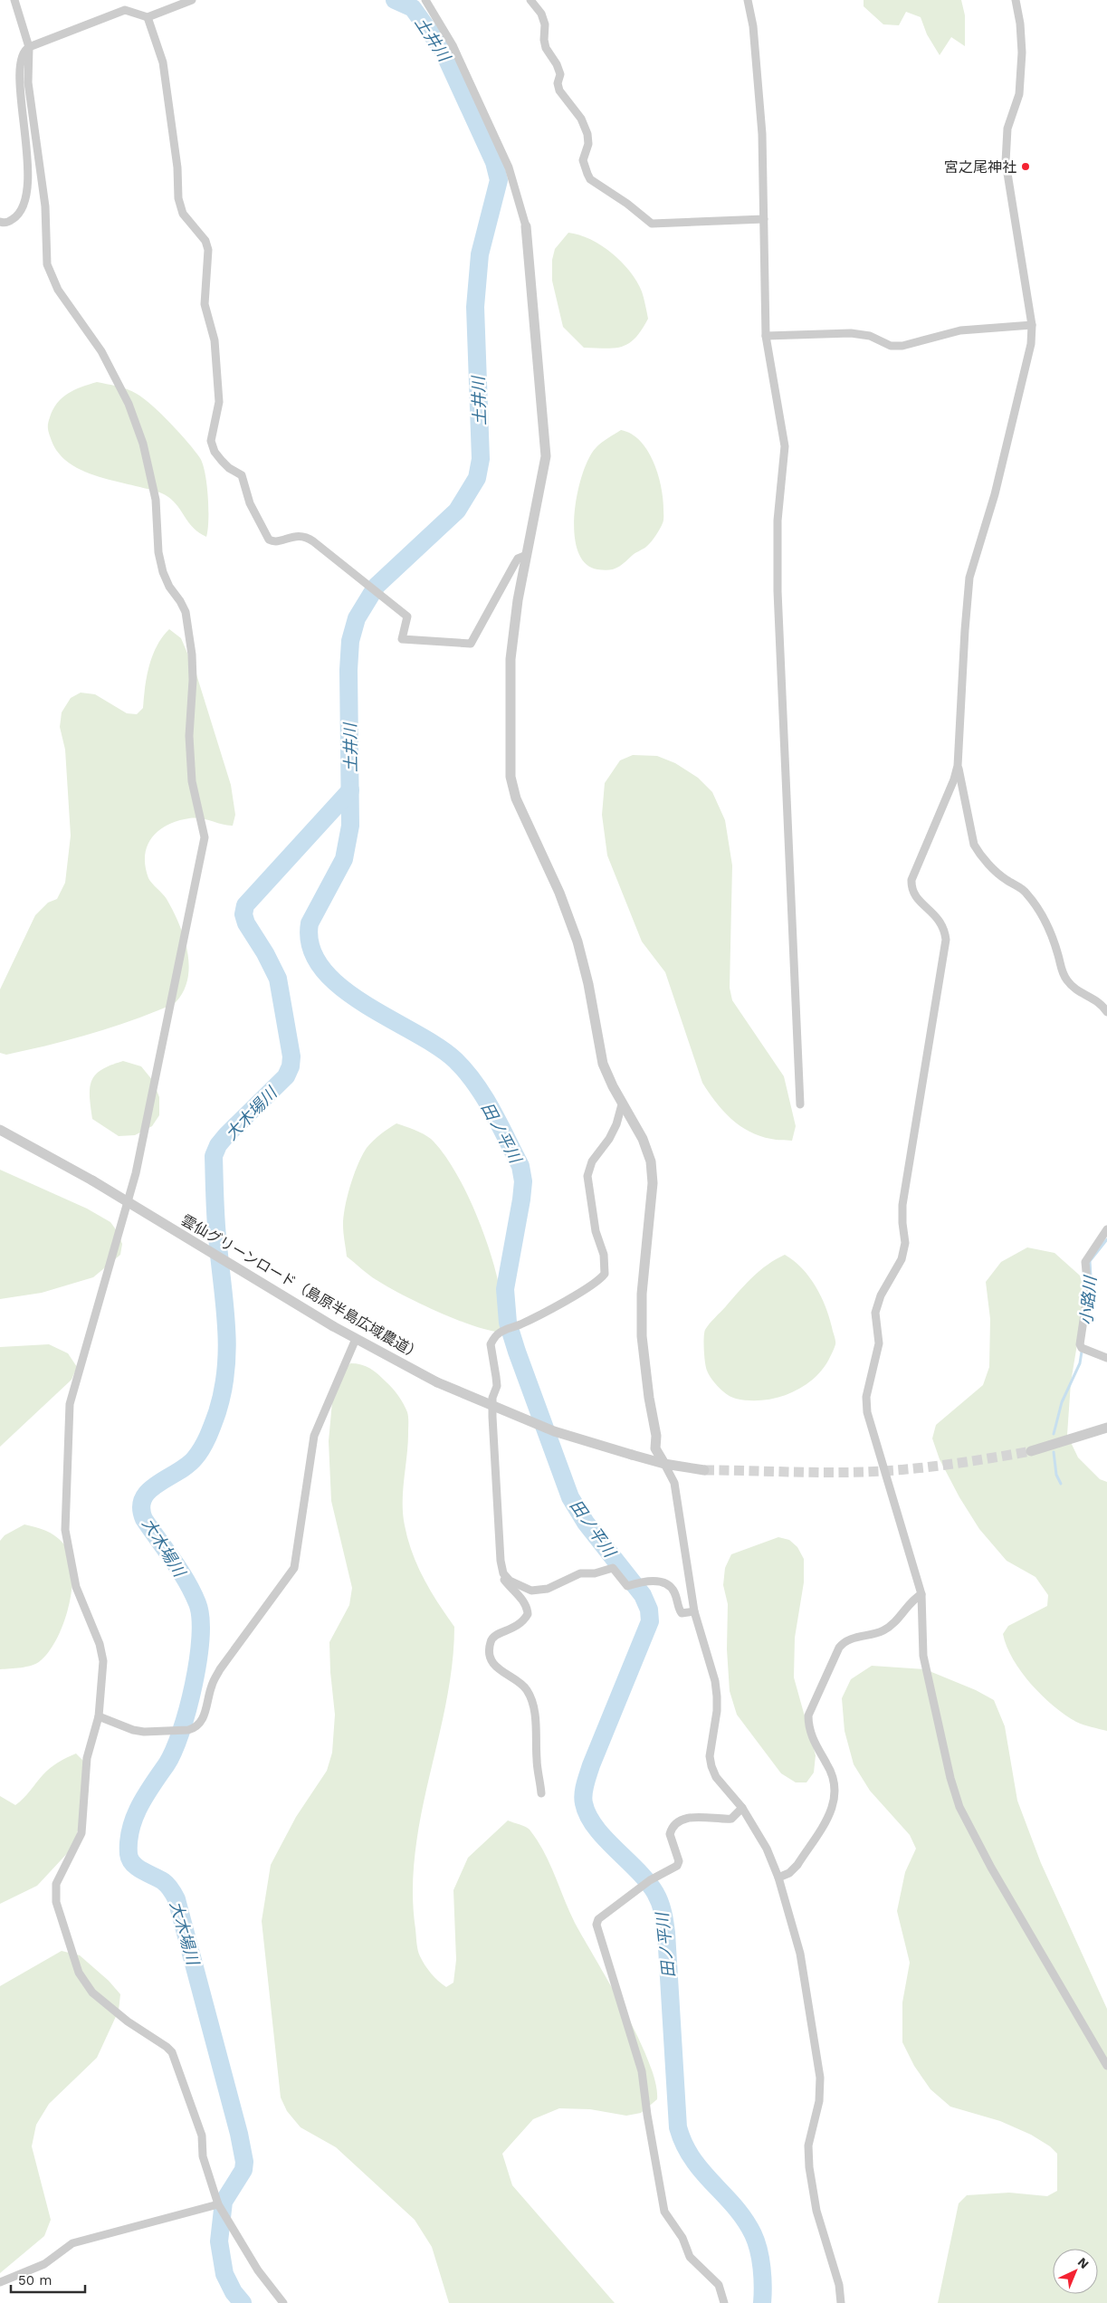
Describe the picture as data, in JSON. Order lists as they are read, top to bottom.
{
  "streets": {
    "street": ["雲仙グリーンロード（島原半島広域農道）"]
  },
  "water": [
    "土井川",
    "大木場川",
    "田ノ平川",
    "小路川"
  ],
  "places": ["宮之尾神社"],
  "scale_bar": "50 m",
  "north": "top right"
}
